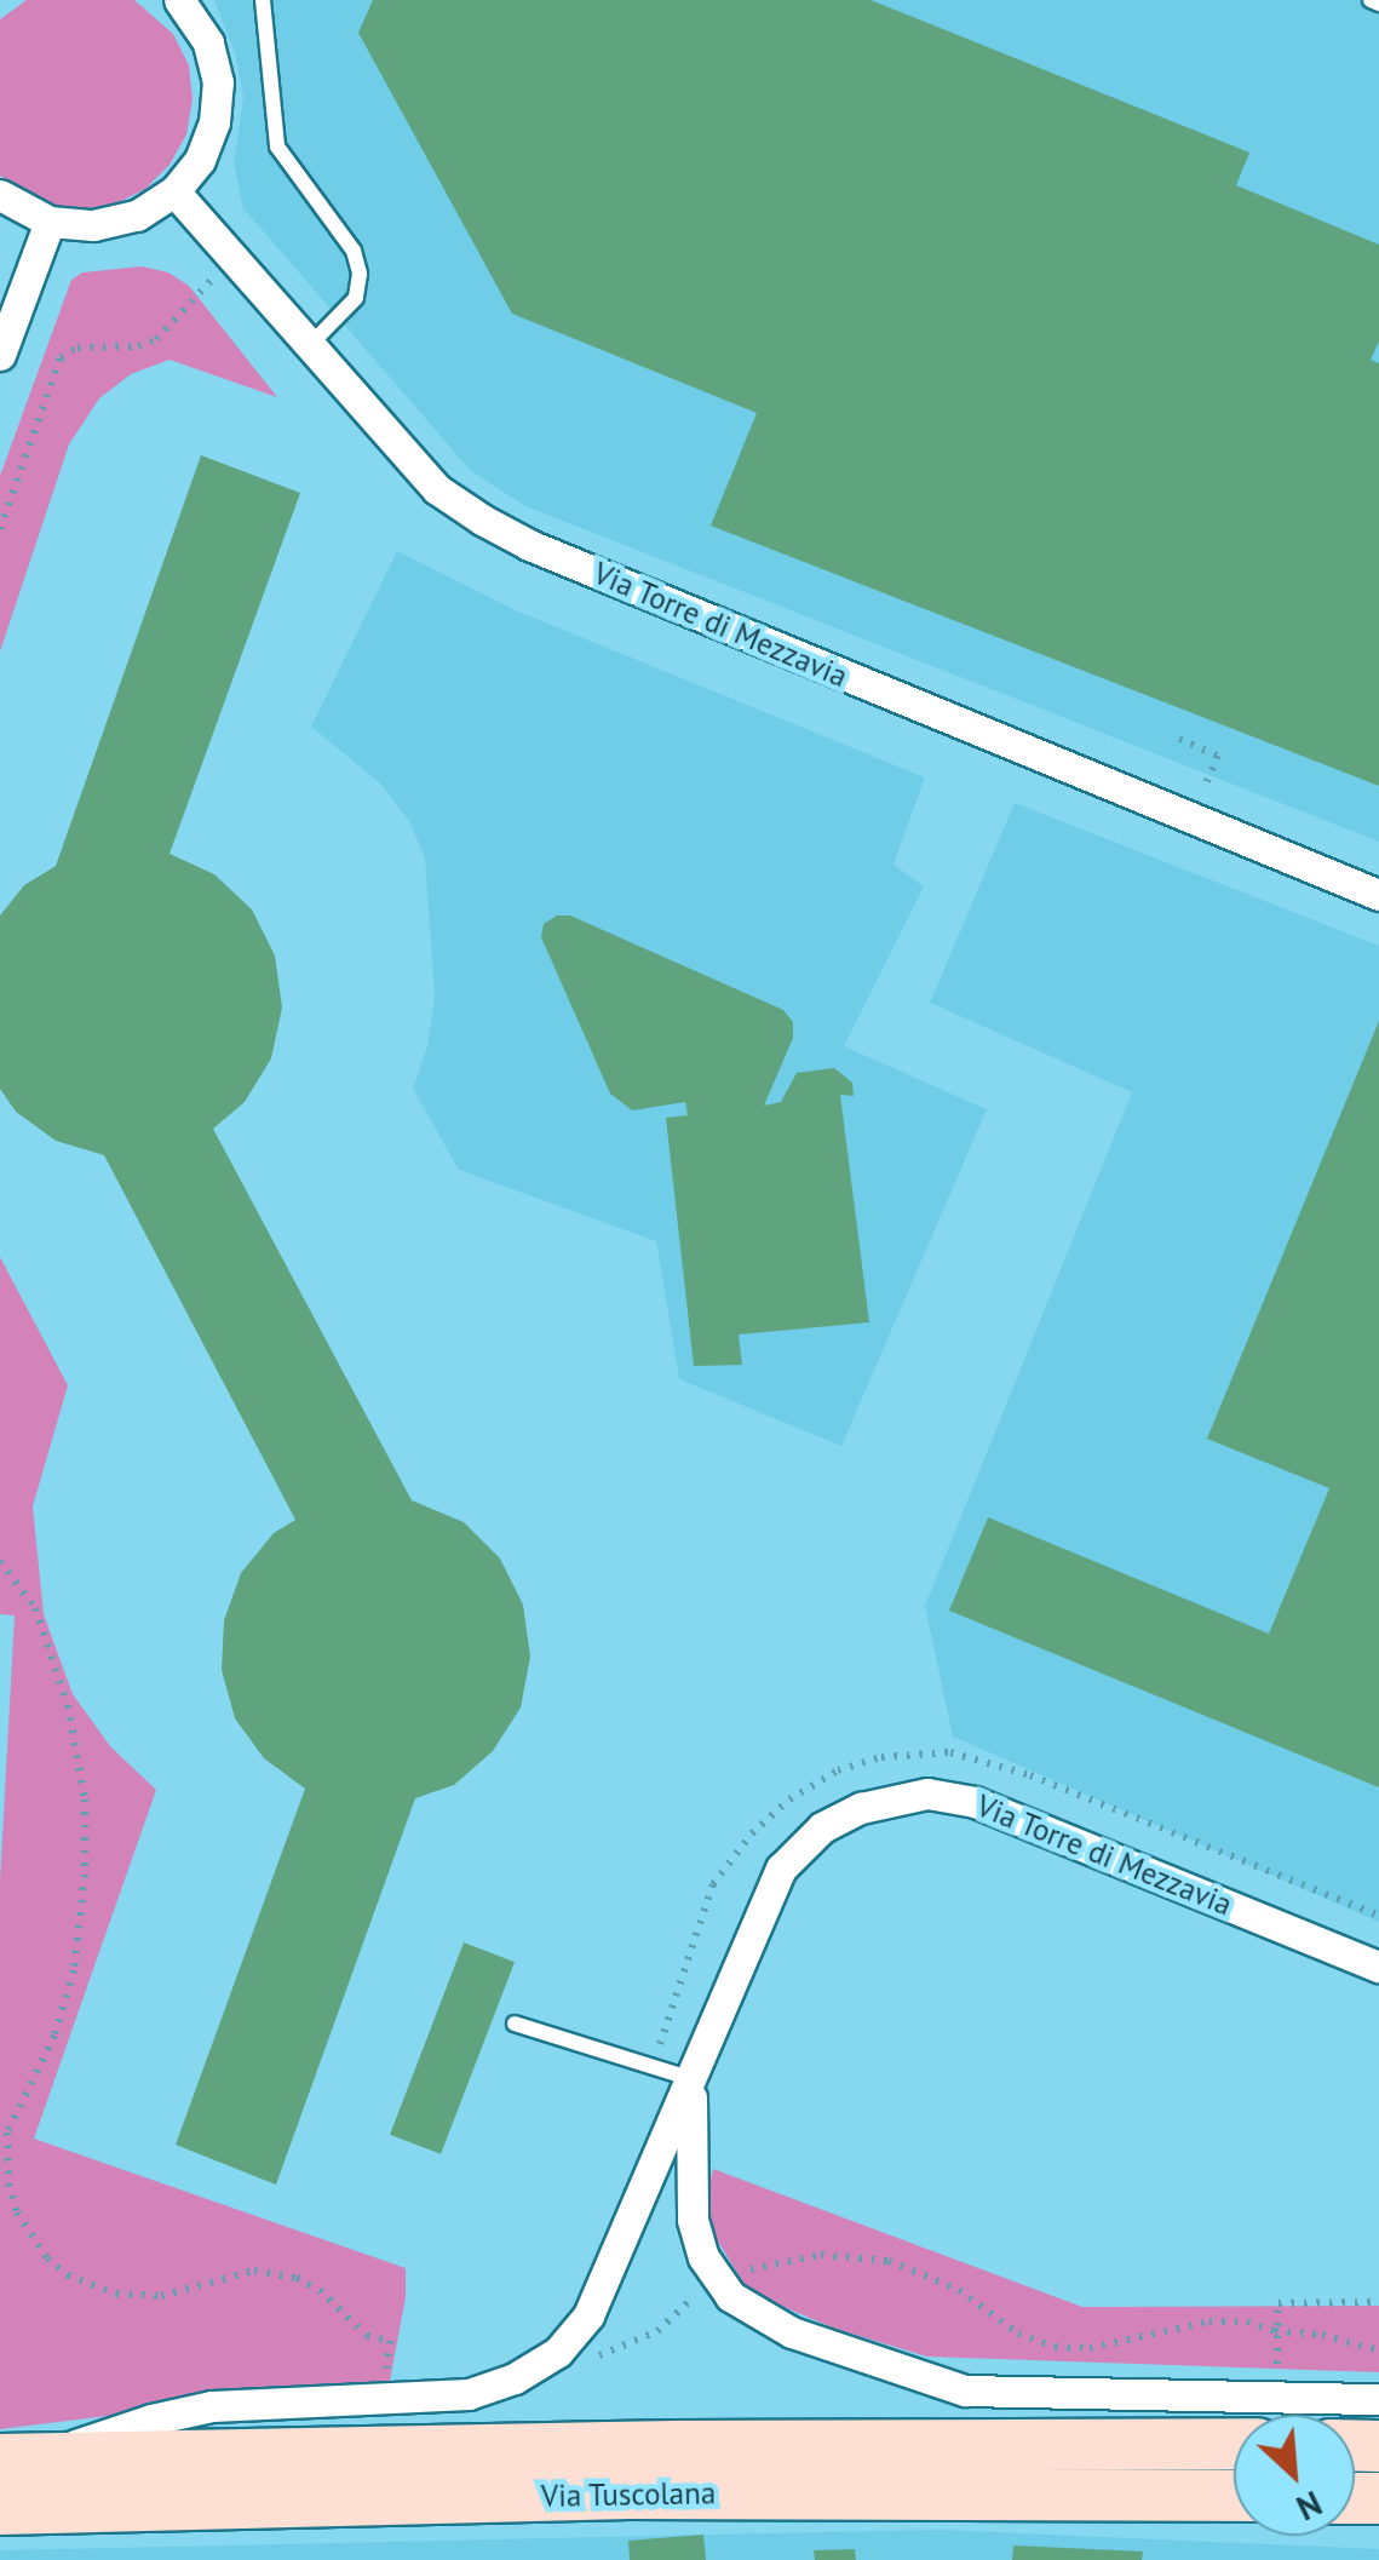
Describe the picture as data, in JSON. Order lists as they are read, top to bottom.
{
  "streets": {
    "main road": ["Via Tuscolana"],
    "street": ["Via Torre di Mezzavia"]
  },
  "crossings": [
    ["Via Torre di Mezzavia", "Via Tuscolana"]
  ],
  "north": "bottom right"
}
